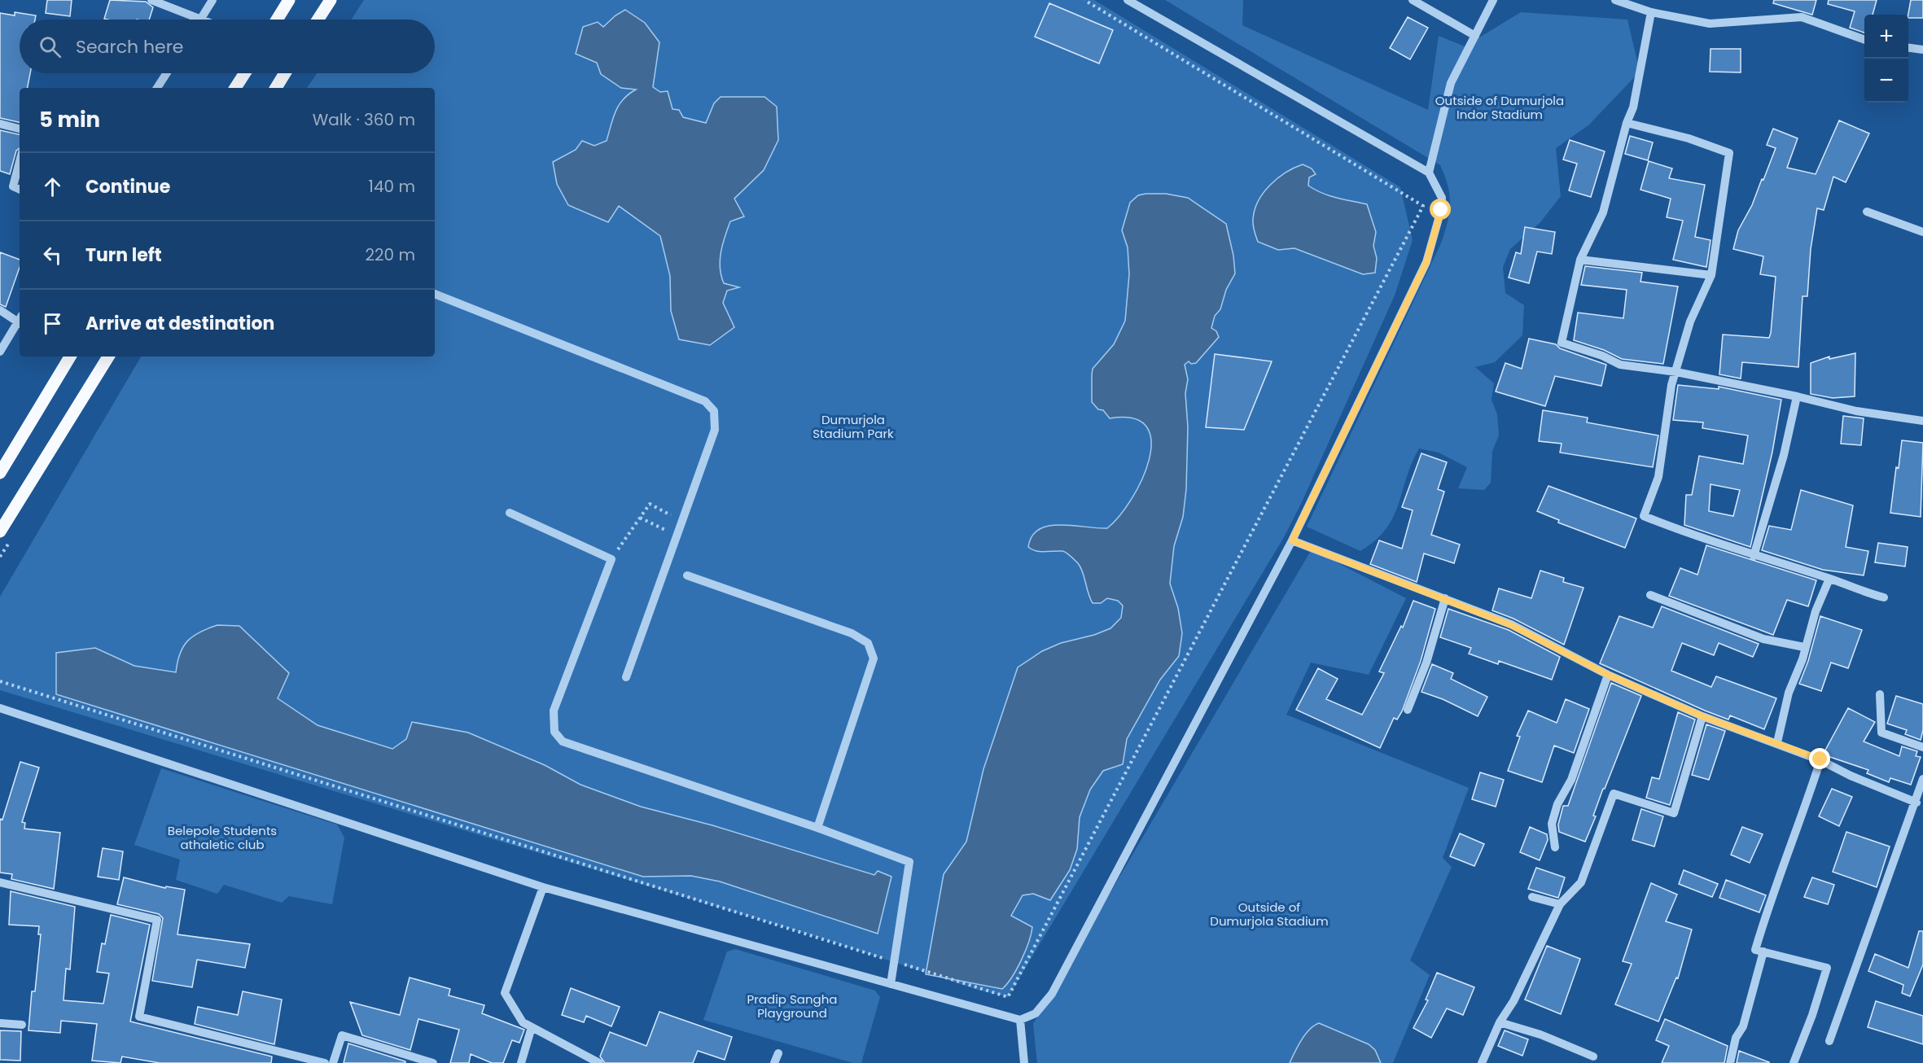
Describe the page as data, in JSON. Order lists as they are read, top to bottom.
{
  "parks": [
    "Outside of Dumurjola Indor Stadium",
    "Dumurjola Stadium Park",
    "Belepole Students athaletic club",
    "Outside of Dumurjola Stadium",
    "Pradip Sangha Playground"
  ],
  "page": {
    "map_buttons": ["+", "−"],
    "search": "Search here",
    "heading": ["5 min", "Walk · 360 m"],
    "list": [
      ["Continue", "140 m"],
      ["Turn left", "220 m"],
      "Arrive at destination"
    ]
  }
}
